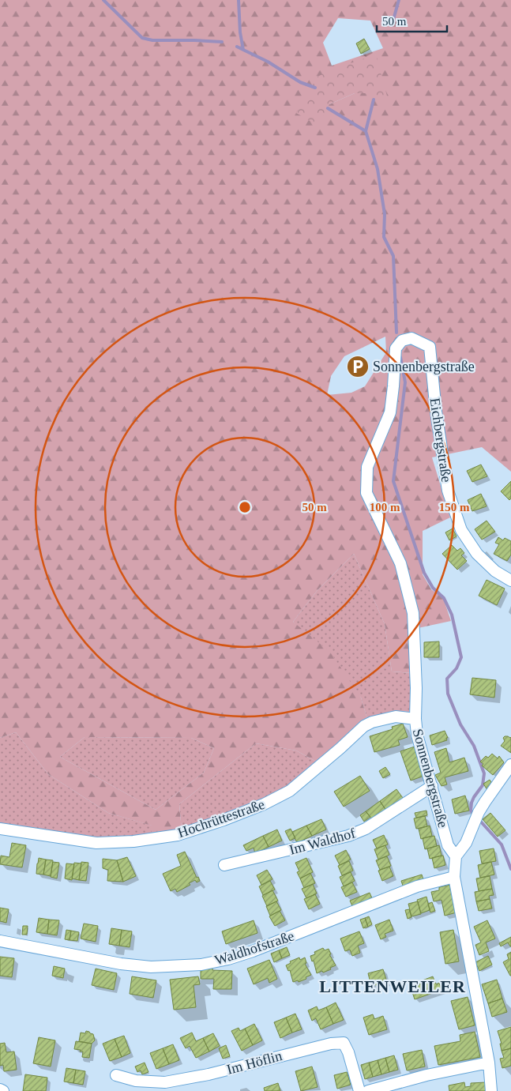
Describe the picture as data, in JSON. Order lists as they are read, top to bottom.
{
  "streets": {
    "street": [
      "Eichbergstraße",
      "Sonnenbergstraße",
      "Hochrüttestraße",
      "Im Waldhof",
      "Waldhofstraße",
      "Im Höflin"
    ]
  },
  "crossings": [
    ["Eichbergstraße", "Sonnenbergstraße"],
    ["Sonnenbergstraße", "Hochrüttestraße"],
    ["Sonnenbergstraße", "Im Waldhof"]
  ],
  "districts": ["LITTENWEILER"],
  "places": {
    "parking": ["Sonnenbergstraße"]
  },
  "scale_bar": "50 m",
  "rings": ["50 m", "100 m", "150 m"]
}
